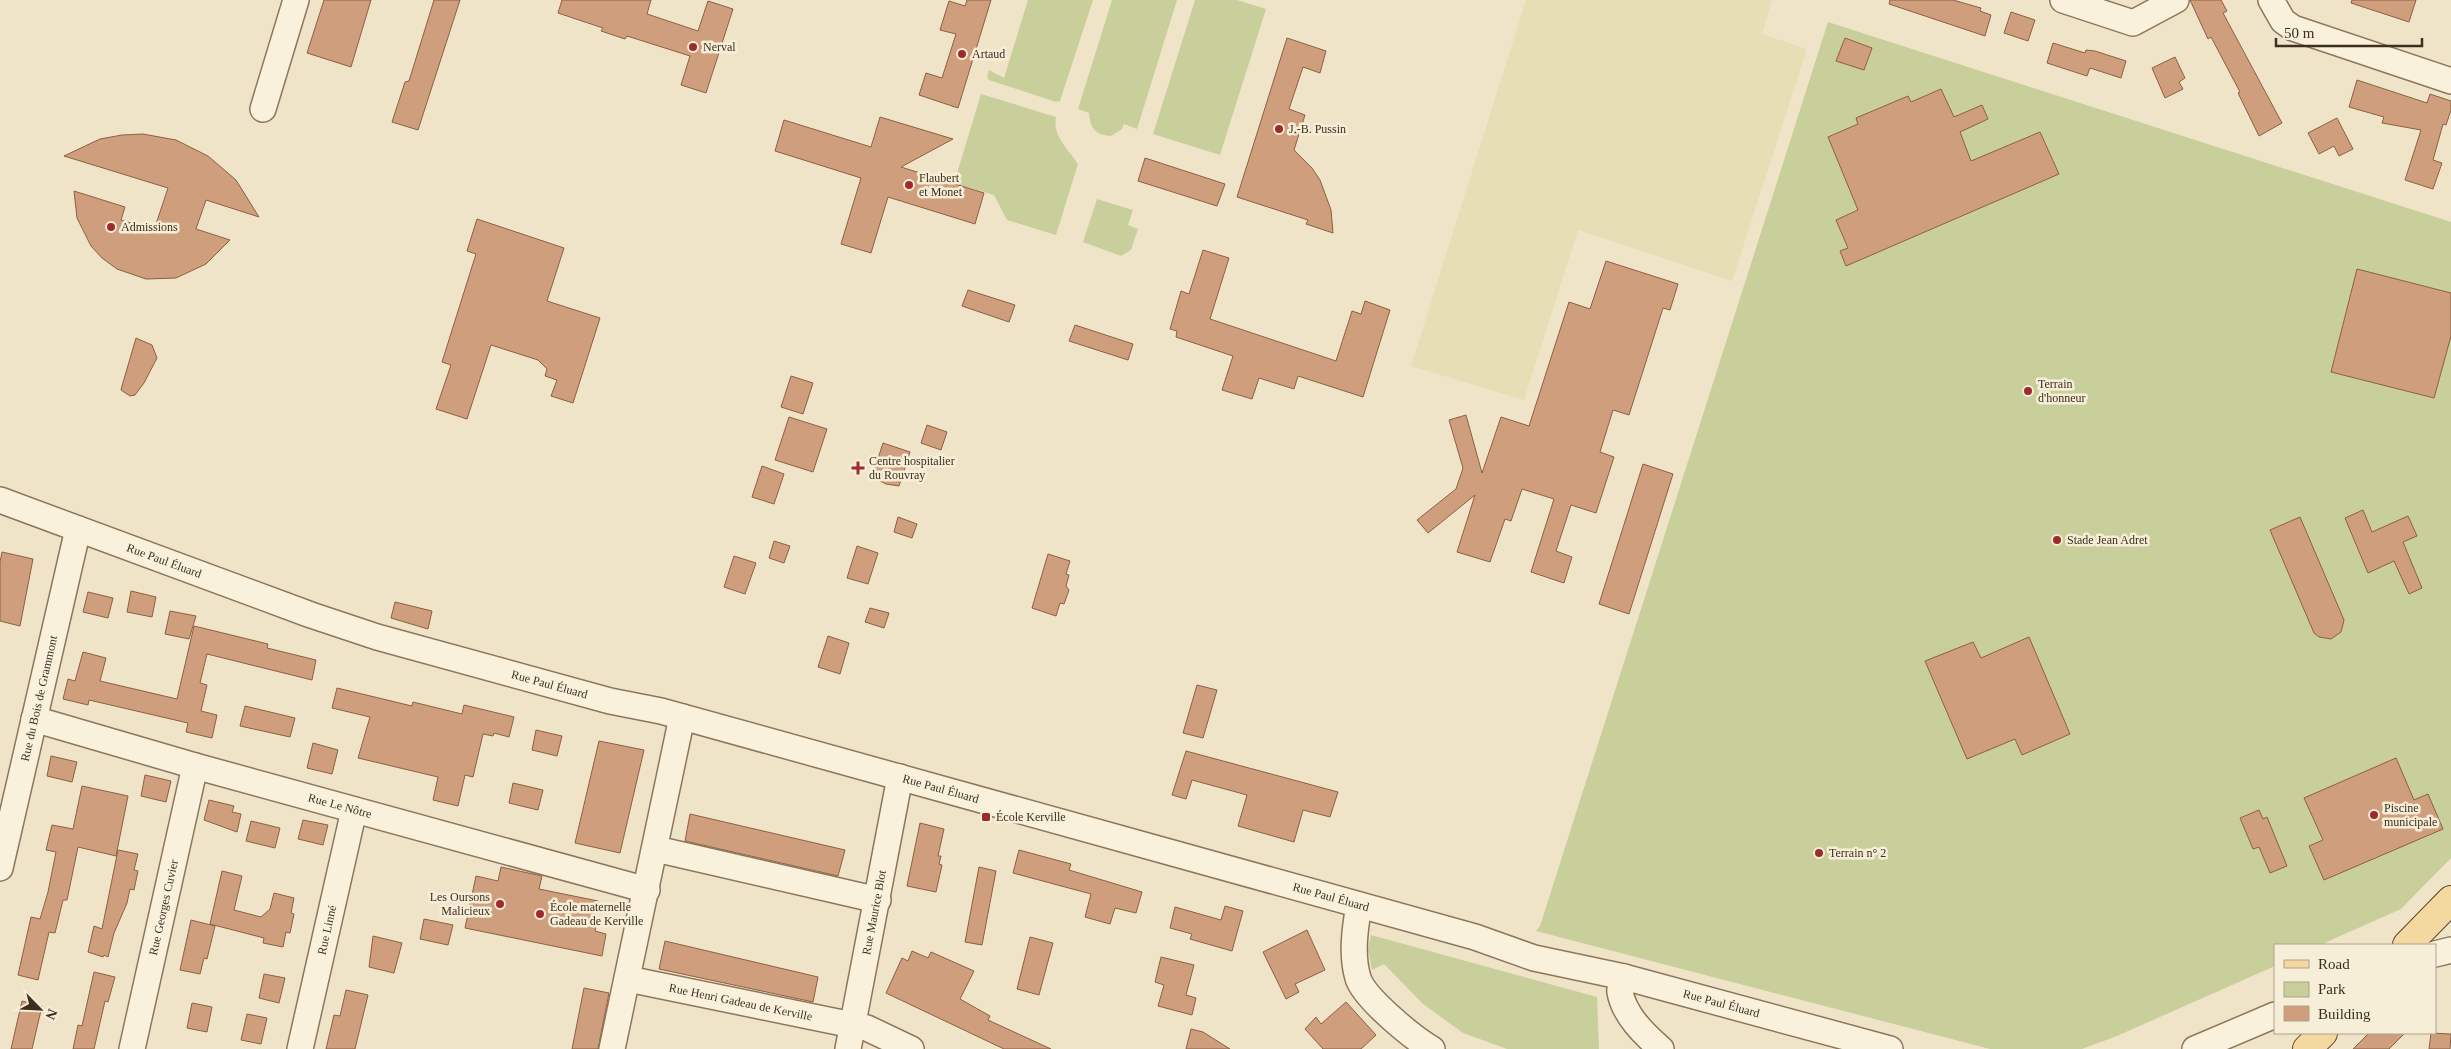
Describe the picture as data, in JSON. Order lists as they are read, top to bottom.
{
  "streets": {
    "street": [
      "Rue Paul Éluard",
      "Rue du Bois de Grammont",
      "Rue Le Nôtre",
      "Rue Georges Cuvier",
      "Rue Maurice Blot",
      "Rue Linné",
      "Rue Henri Gadeau de Kerville"
    ]
  },
  "crossings": [
    ["Rue Paul Éluard", "Rue du Bois de Grammont"],
    ["Rue Paul Éluard", "Rue Maurice Blot"],
    ["Rue du Bois de Grammont", "Rue Le Nôtre"],
    ["Rue Le Nôtre", "Rue Georges Cuvier"],
    ["Rue Le Nôtre", "Rue Linné"],
    ["Rue Maurice Blot", "Rue Henri Gadeau de Kerville"]
  ],
  "places": {
    "other": [
      "Nerval",
      "Artaud",
      "J.-B. Pussin",
      "Flaubert et Monet",
      "Admissions",
      "Terrain d'honneur",
      "Stade Jean Adret",
      "Piscine municipale",
      "Terrain n° 2",
      "Les Oursons Malicieux",
      "École maternelle Gadeau de Kerville"
    ],
    "health": ["Centre hospitalier du Rouvray"],
    "transit": ["École Kerville"]
  },
  "legend": ["Road", "Park", "Building"],
  "scale_bar": "50 m",
  "north": "bottom right"
}
